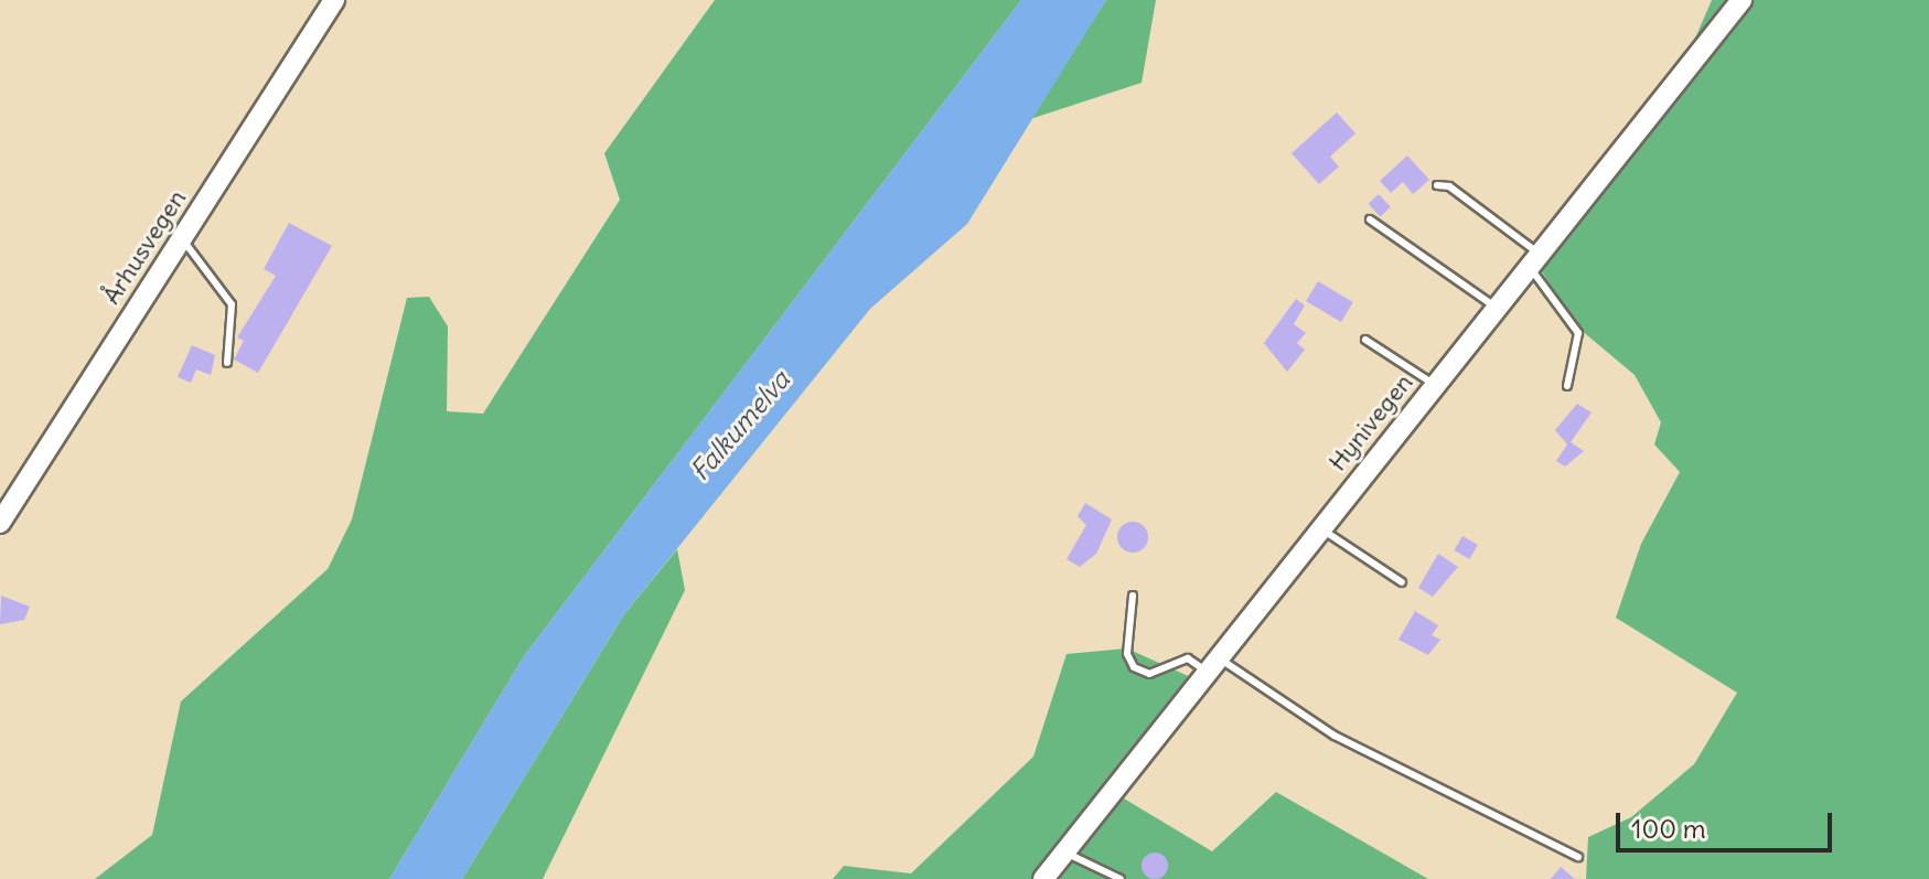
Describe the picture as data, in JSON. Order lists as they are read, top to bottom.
{
  "streets": {
    "main road": ["Århusvegen", "Hynivegen"]
  },
  "water": ["Falkumelva"],
  "scale_bar": "100 m"
}
